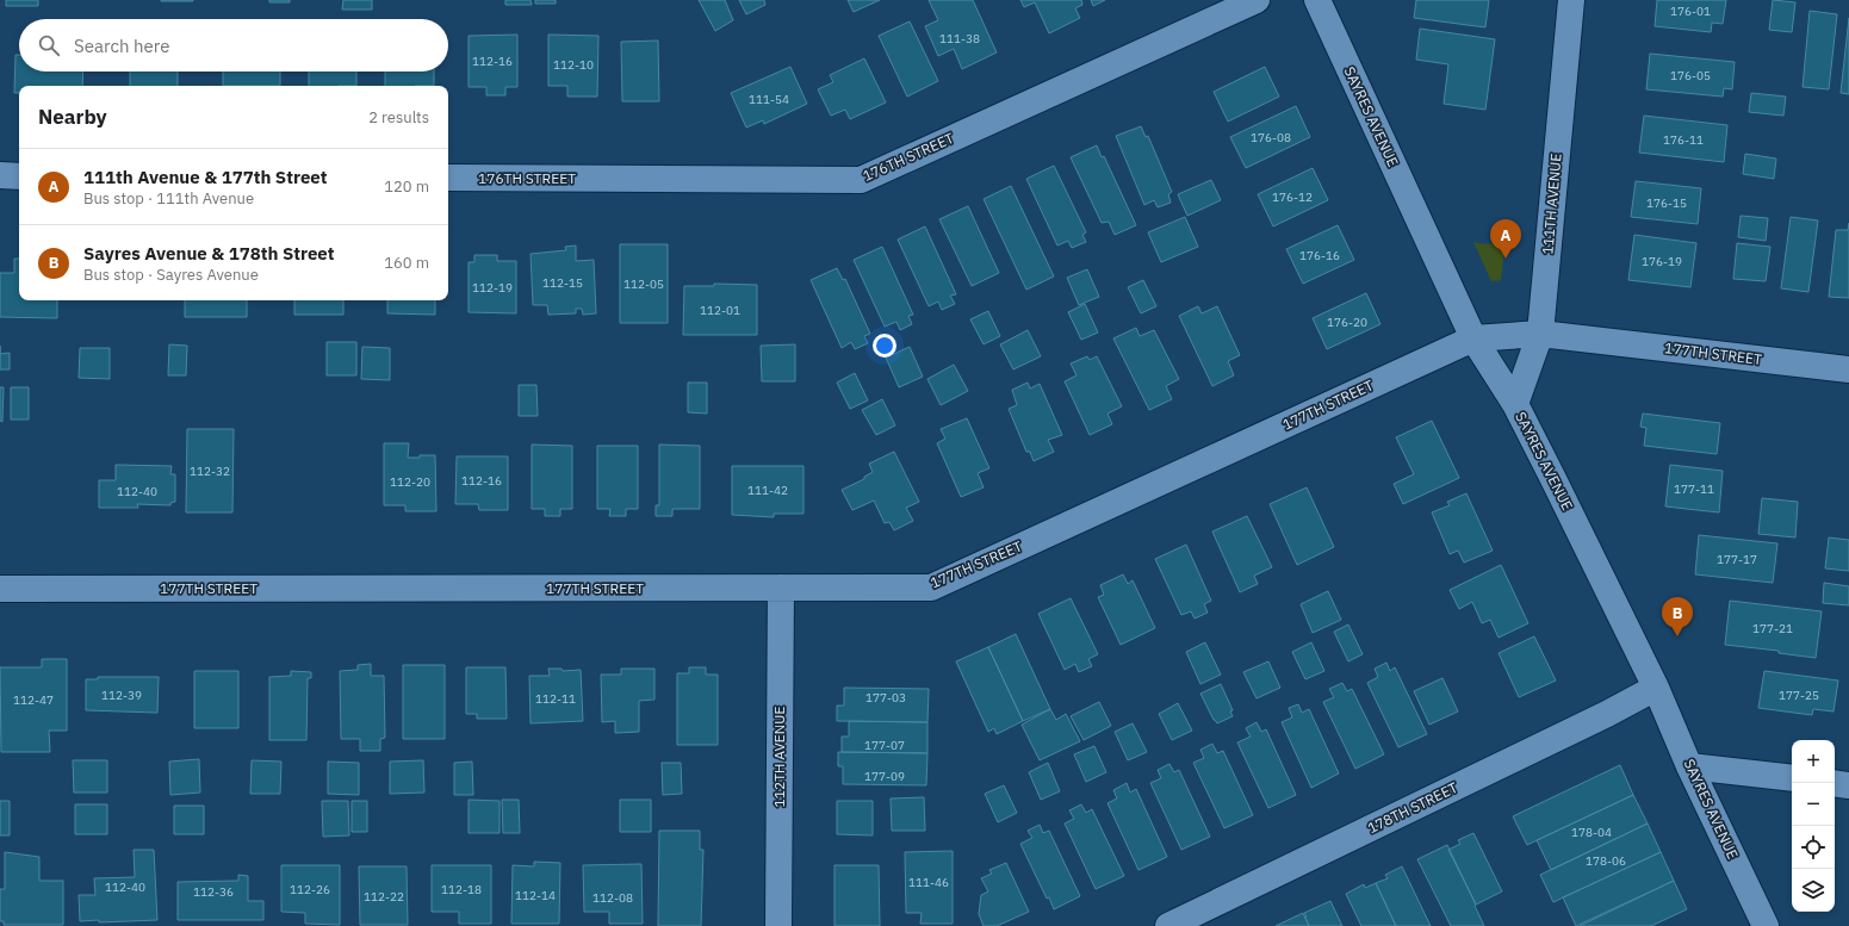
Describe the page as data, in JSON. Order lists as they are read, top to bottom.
{
  "streets": {
    "street": [
      "SAYRES AVENUE",
      "176TH STREET",
      "111TH AVENUE",
      "177TH STREET",
      "112TH AVENUE",
      "178TH STREET"
    ]
  },
  "crossings": [
    ["SAYRES AVENUE", "111TH AVENUE"],
    ["SAYRES AVENUE", "177TH STREET"],
    ["SAYRES AVENUE", "178TH STREET"],
    ["111TH AVENUE", "177TH STREET"],
    ["177TH STREET", "112TH AVENUE"]
  ],
  "house_numbers": [
    "176-01",
    "111-38",
    "112-16",
    "112-10",
    "176-05",
    "111-54",
    "176-08",
    "176-11",
    "176-12",
    "176-15",
    "176-16",
    "176-19",
    "112-15",
    "112-05",
    "112-19",
    "112-01",
    "176-20",
    "112-32",
    "112-16",
    "112-20",
    "177-11",
    "111-42",
    "112-40",
    "177-17",
    "177-21",
    "112-39",
    "177-25",
    "177-03",
    "112-11",
    "112-47",
    "177-07",
    "177-09",
    "178-04",
    "178-06",
    "111-46",
    "112-40",
    "112-26",
    "112-18",
    "112-36",
    "112-14",
    "112-22",
    "112-08"
  ],
  "page": {
    "search": "Search here",
    "heading": ["Nearby", "2 results"],
    "list": [
      {
        "mark": "A",
        "name": "111th Avenue & 177th Street",
        "note": "Bus stop · 111th Avenue",
        "value": "120 m"
      },
      {
        "mark": "B",
        "name": "Sayres Avenue & 178th Street",
        "note": "Bus stop · Sayres Avenue",
        "value": "160 m"
      }
    ],
    "pins": ["A", "B"],
    "map_buttons": ["+", "−"]
  }
}
